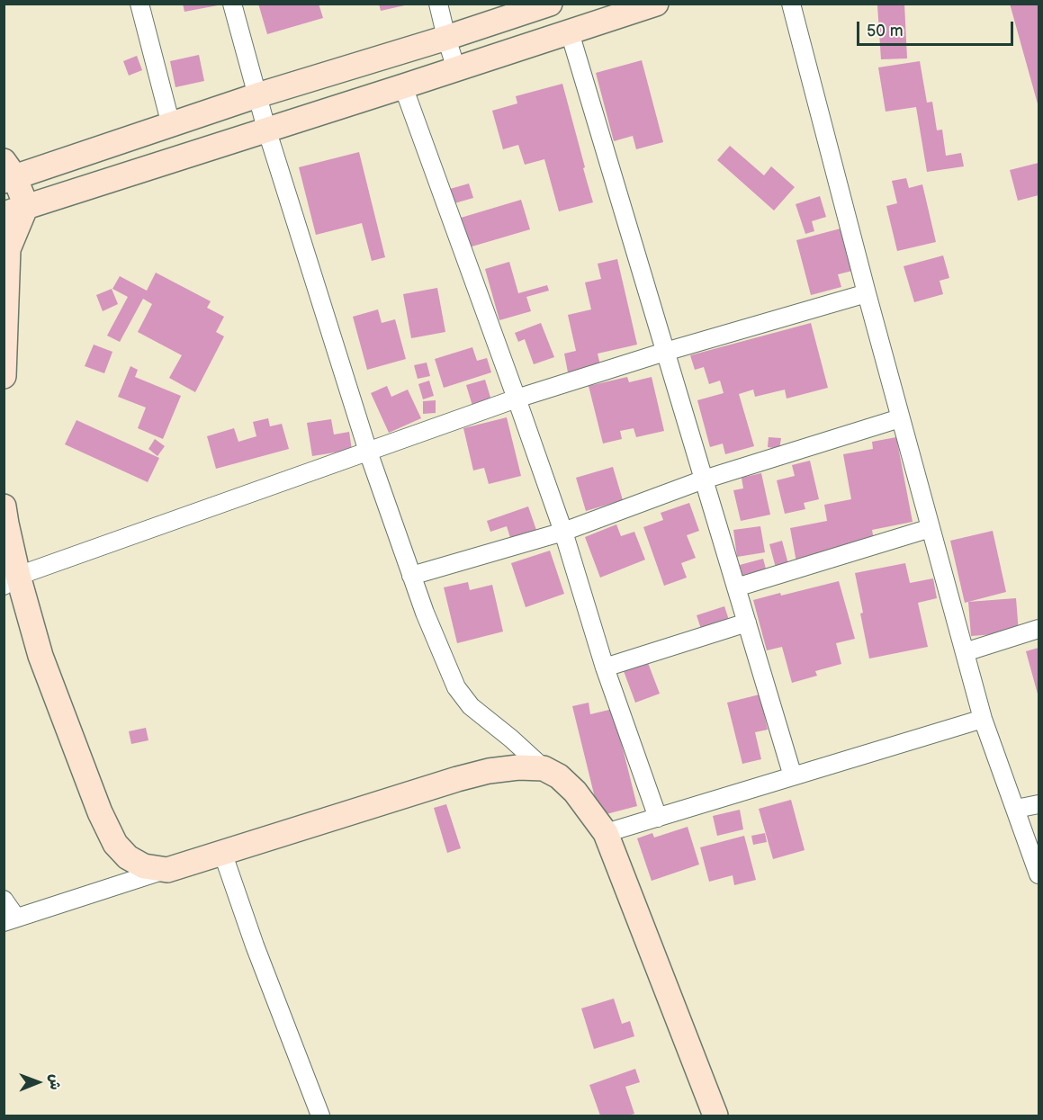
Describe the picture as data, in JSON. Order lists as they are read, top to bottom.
{
  "scale_bar": "50 m",
  "north": "right"
}
